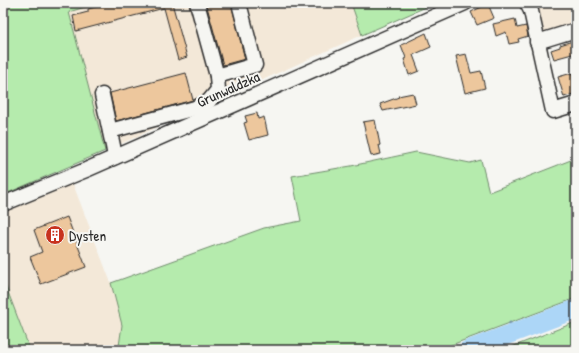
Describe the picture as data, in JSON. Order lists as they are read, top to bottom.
{
  "streets": {
    "street": ["Grunwaldzka"]
  },
  "places": {
    "building": ["Dysten"]
  }
}
